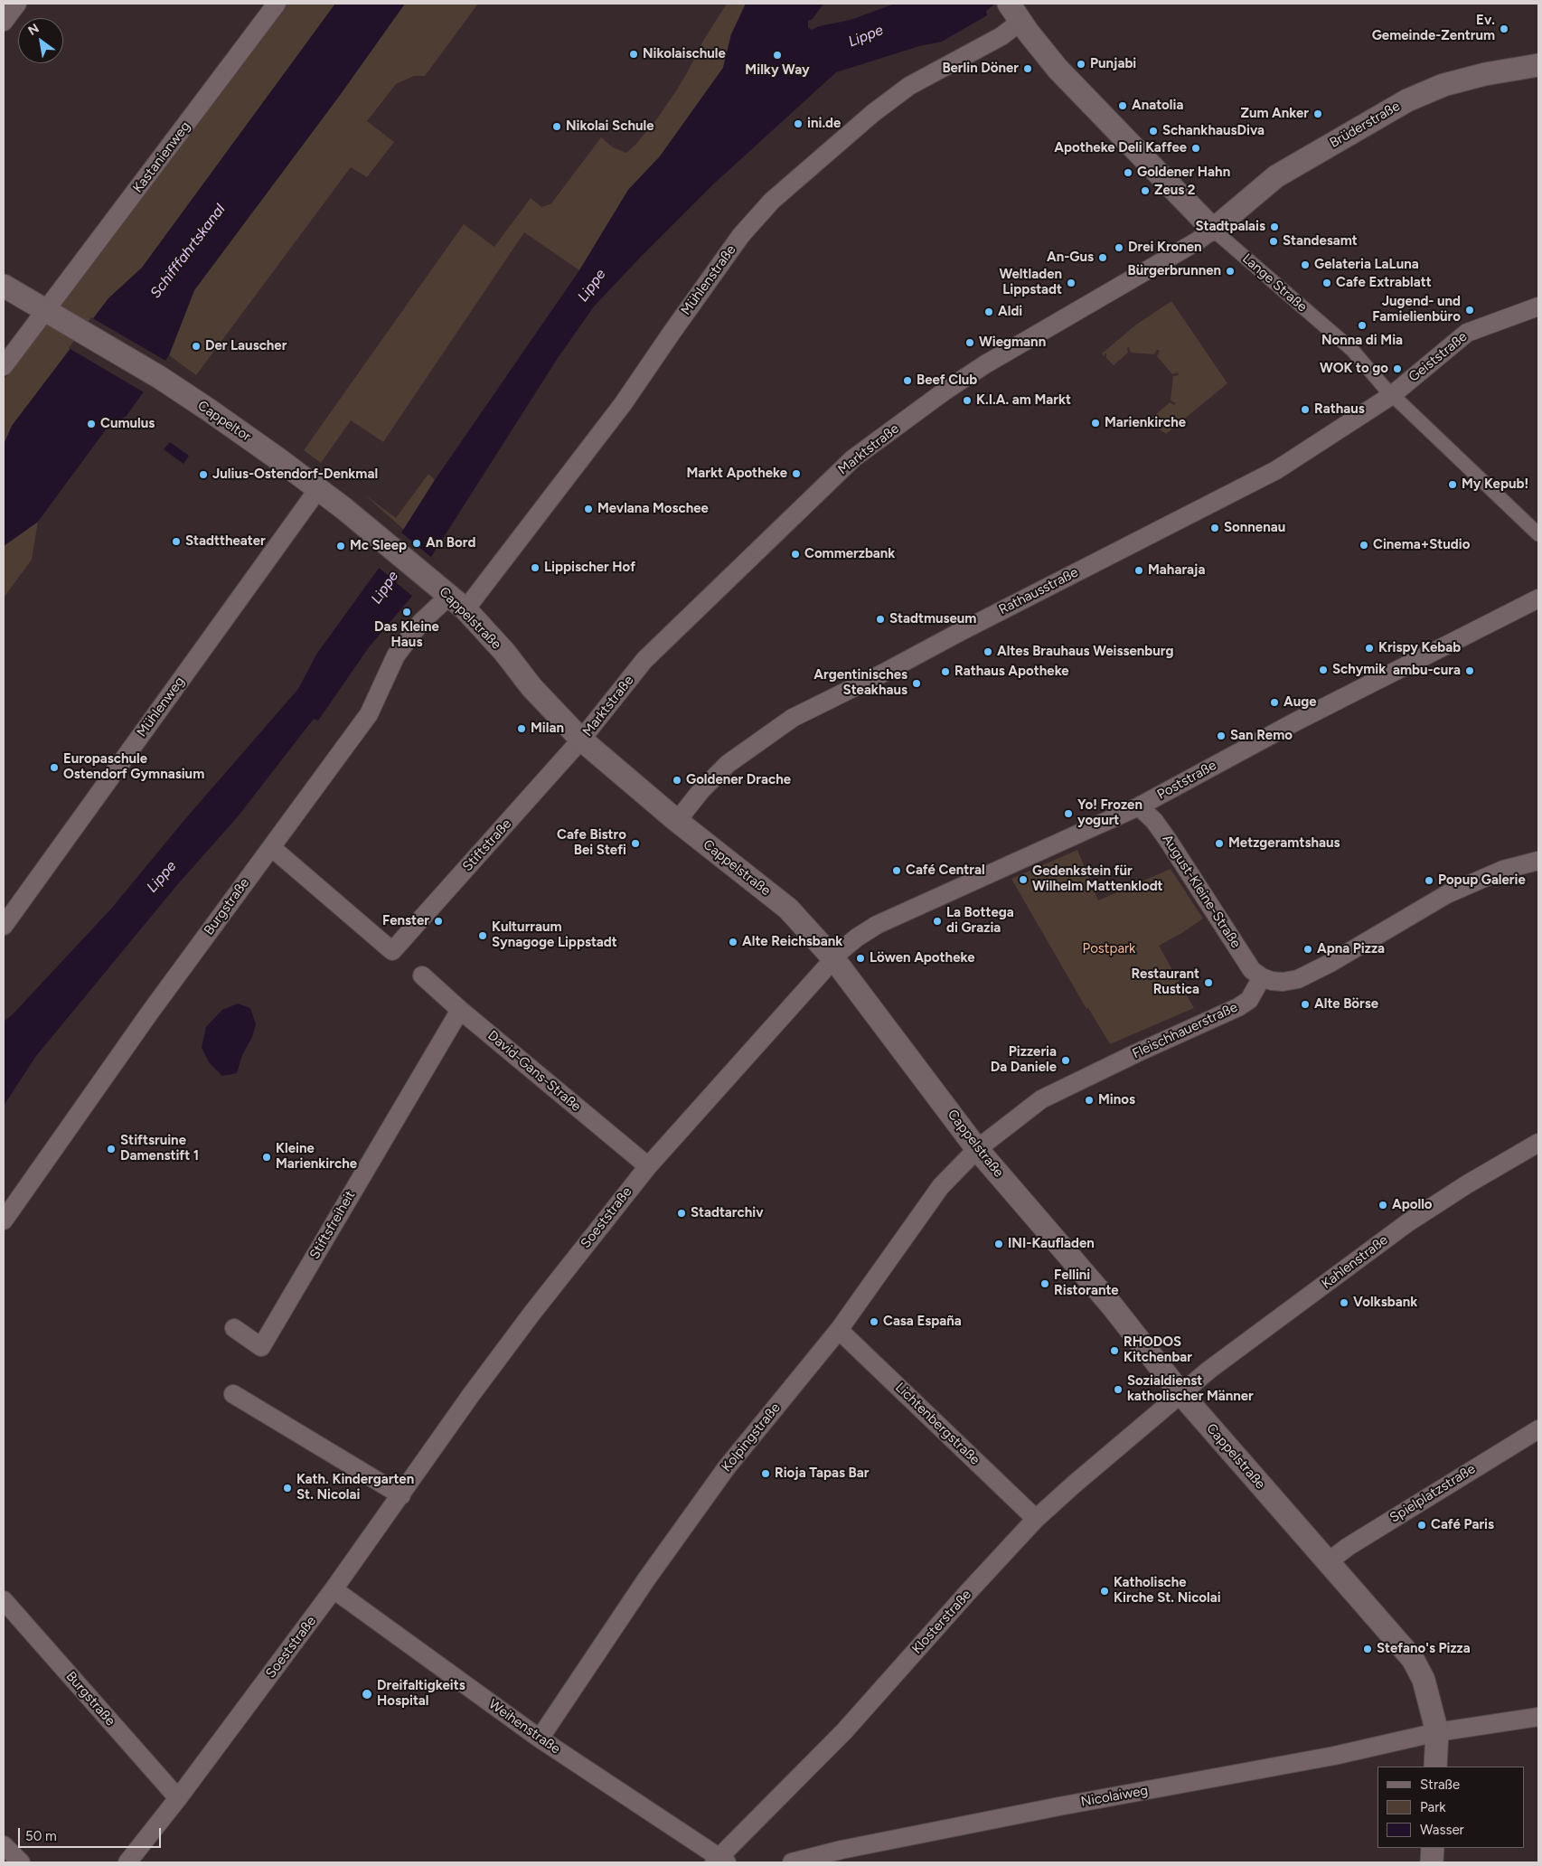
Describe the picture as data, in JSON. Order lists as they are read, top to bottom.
{
  "streets": {
    "street": [
      "Brüderstraße",
      "Kastanienweg",
      "Mühlenstraße",
      "Lange Straße",
      "Geiststraße",
      "Cappeltor",
      "Marktstraße",
      "Rathausstraße",
      "Cappelstraße",
      "Mühlenweg",
      "Poststraße",
      "Stiftstraße",
      "August-Kleine-Straße",
      "Burgstraße",
      "Fleischhauerstraße",
      "David-Gans-Straße",
      "Soeststraße",
      "Stiftsfreiheit",
      "Kahlenstraße",
      "Lichtenbergstraße",
      "Kolpingstraße",
      "Spielplatzstraße",
      "Klosterstraße",
      "Weihenstraße",
      "Nicolaiweg"
    ]
  },
  "crossings": [
    ["Brüderstraße", "Lange Straße"],
    ["Brüderstraße", "Marktstraße"],
    ["Kastanienweg", "Cappeltor"],
    ["Mühlenstraße", "Lange Straße"],
    ["Mühlenstraße", "Cappelstraße"],
    ["Mühlenstraße", "Burgstraße"],
    ["Lange Straße", "Geiststraße"],
    ["Lange Straße", "Marktstraße"],
    ["Lange Straße", "Rathausstraße"],
    ["Geiststraße", "Rathausstraße"],
    ["Cappeltor", "Cappelstraße"],
    ["Cappeltor", "Mühlenweg"],
    ["Marktstraße", "Cappelstraße"],
    ["Marktstraße", "Stiftstraße"],
    ["Rathausstraße", "Cappelstraße"],
    ["Cappelstraße", "Poststraße"],
    ["Cappelstraße", "Stiftstraße"],
    ["Cappelstraße", "Burgstraße"],
    ["Cappelstraße", "Fleischhauerstraße"],
    ["Cappelstraße", "Soeststraße"],
    ["Cappelstraße", "Kahlenstraße"],
    ["Cappelstraße", "Kolpingstraße"],
    ["Cappelstraße", "Spielplatzstraße"],
    ["Cappelstraße", "Klosterstraße"],
    ["Cappelstraße", "Nicolaiweg"],
    ["Poststraße", "August-Kleine-Straße"],
    ["Poststraße", "Soeststraße"],
    ["Stiftstraße", "Burgstraße"],
    ["August-Kleine-Straße", "Fleischhauerstraße"],
    ["Burgstraße", "Soeststraße"],
    ["Fleischhauerstraße", "Kolpingstraße"],
    ["David-Gans-Straße", "Soeststraße"],
    ["David-Gans-Straße", "Stiftsfreiheit"],
    ["Soeststraße", "Weihenstraße"],
    ["Kahlenstraße", "Klosterstraße"],
    ["Lichtenbergstraße", "Kolpingstraße"],
    ["Lichtenbergstraße", "Klosterstraße"],
    ["Kolpingstraße", "Weihenstraße"],
    ["Klosterstraße", "Weihenstraße"]
  ],
  "water": ["Lippe", "Schifffahrtskanal"],
  "parks": ["Postpark"],
  "places": [
    "Ev. Gemeinde-Zentrum",
    "Nikolaischule",
    "Milky Way",
    "Punjabi",
    "Berlin Döner",
    "Anatolia",
    "Zum Anker",
    "ini.de",
    "Nikolai Schule",
    "SchankhausDiva",
    "Apotheke Deli Kaffee",
    "Goldener Hahn",
    "Zeus 2",
    "Stadtpalais",
    "Standesamt",
    "Drei Kronen",
    "An-Gus",
    "Gelateria LaLuna",
    "Bürgerbrunnen",
    "Weltladen Lippstadt",
    "Cafe Extrablatt",
    "Jugend- und Famielienbüro",
    "Aldi",
    "Nonna di Mia",
    "Wiegmann",
    "Der Lauscher",
    "WOK to go",
    "Beef Club",
    "K.I.A. am Markt",
    "Rathaus",
    "Marienkirche",
    "Cumulus",
    "Markt Apotheke",
    "Julius-Ostendorf-Denkmal",
    "My Kepub!",
    "Mevlana Moschee",
    "Sonnenau",
    "Stadttheater",
    "An Bord",
    "Cinema+Studio",
    "Mc Sleep",
    "Commerzbank",
    "Lippischer Hof",
    "Maharaja",
    "Das Kleine Haus",
    "Stadtmuseum",
    "Krispy Kebab",
    "Altes Brauhaus Weissenburg",
    "Schymik",
    "ambu-cura",
    "Rathaus Apotheke",
    "Argentinisches Steakhaus",
    "Auge",
    "Milan",
    "San Remo",
    "Europaschule Ostendorf Gymnasium",
    "Goldener Drache",
    "Yo! Frozen yogurt",
    "Cafe Bistro Bei Stefi",
    "Metzgeramtshaus",
    "Café Central",
    "Gedenkstein für Wilhelm Mattenklodt",
    "Popup Galerie",
    "Fenster",
    "La Bottega di Grazia",
    "Kulturraum Synagoge Lippstadt",
    "Alte Reichsbank",
    "Apna Pizza",
    "Löwen Apotheke",
    "Restaurant Rustica",
    "Alte Börse",
    "Pizzeria Da Daniele",
    "Minos",
    "Stiftsruine Damenstift 1",
    "Kleine Marienkirche",
    "Apollo",
    "Stadtarchiv",
    "INI-Kaufladen",
    "Fellini Ristorante",
    "Volksbank",
    "Casa España",
    "RHODOS Kitchenbar",
    "Sozialdienst katholischer Männer",
    "Rioja Tapas Bar",
    "Kath. Kindergarten St. Nicolai",
    "Café Paris",
    "Katholische Kirche St. Nicolai",
    "Stefano's Pizza",
    "Dreifaltigkeits Hospital"
  ],
  "legend": ["Straße", "Park", "Wasser"],
  "scale_bar": "50 m",
  "north": "top left"
}
